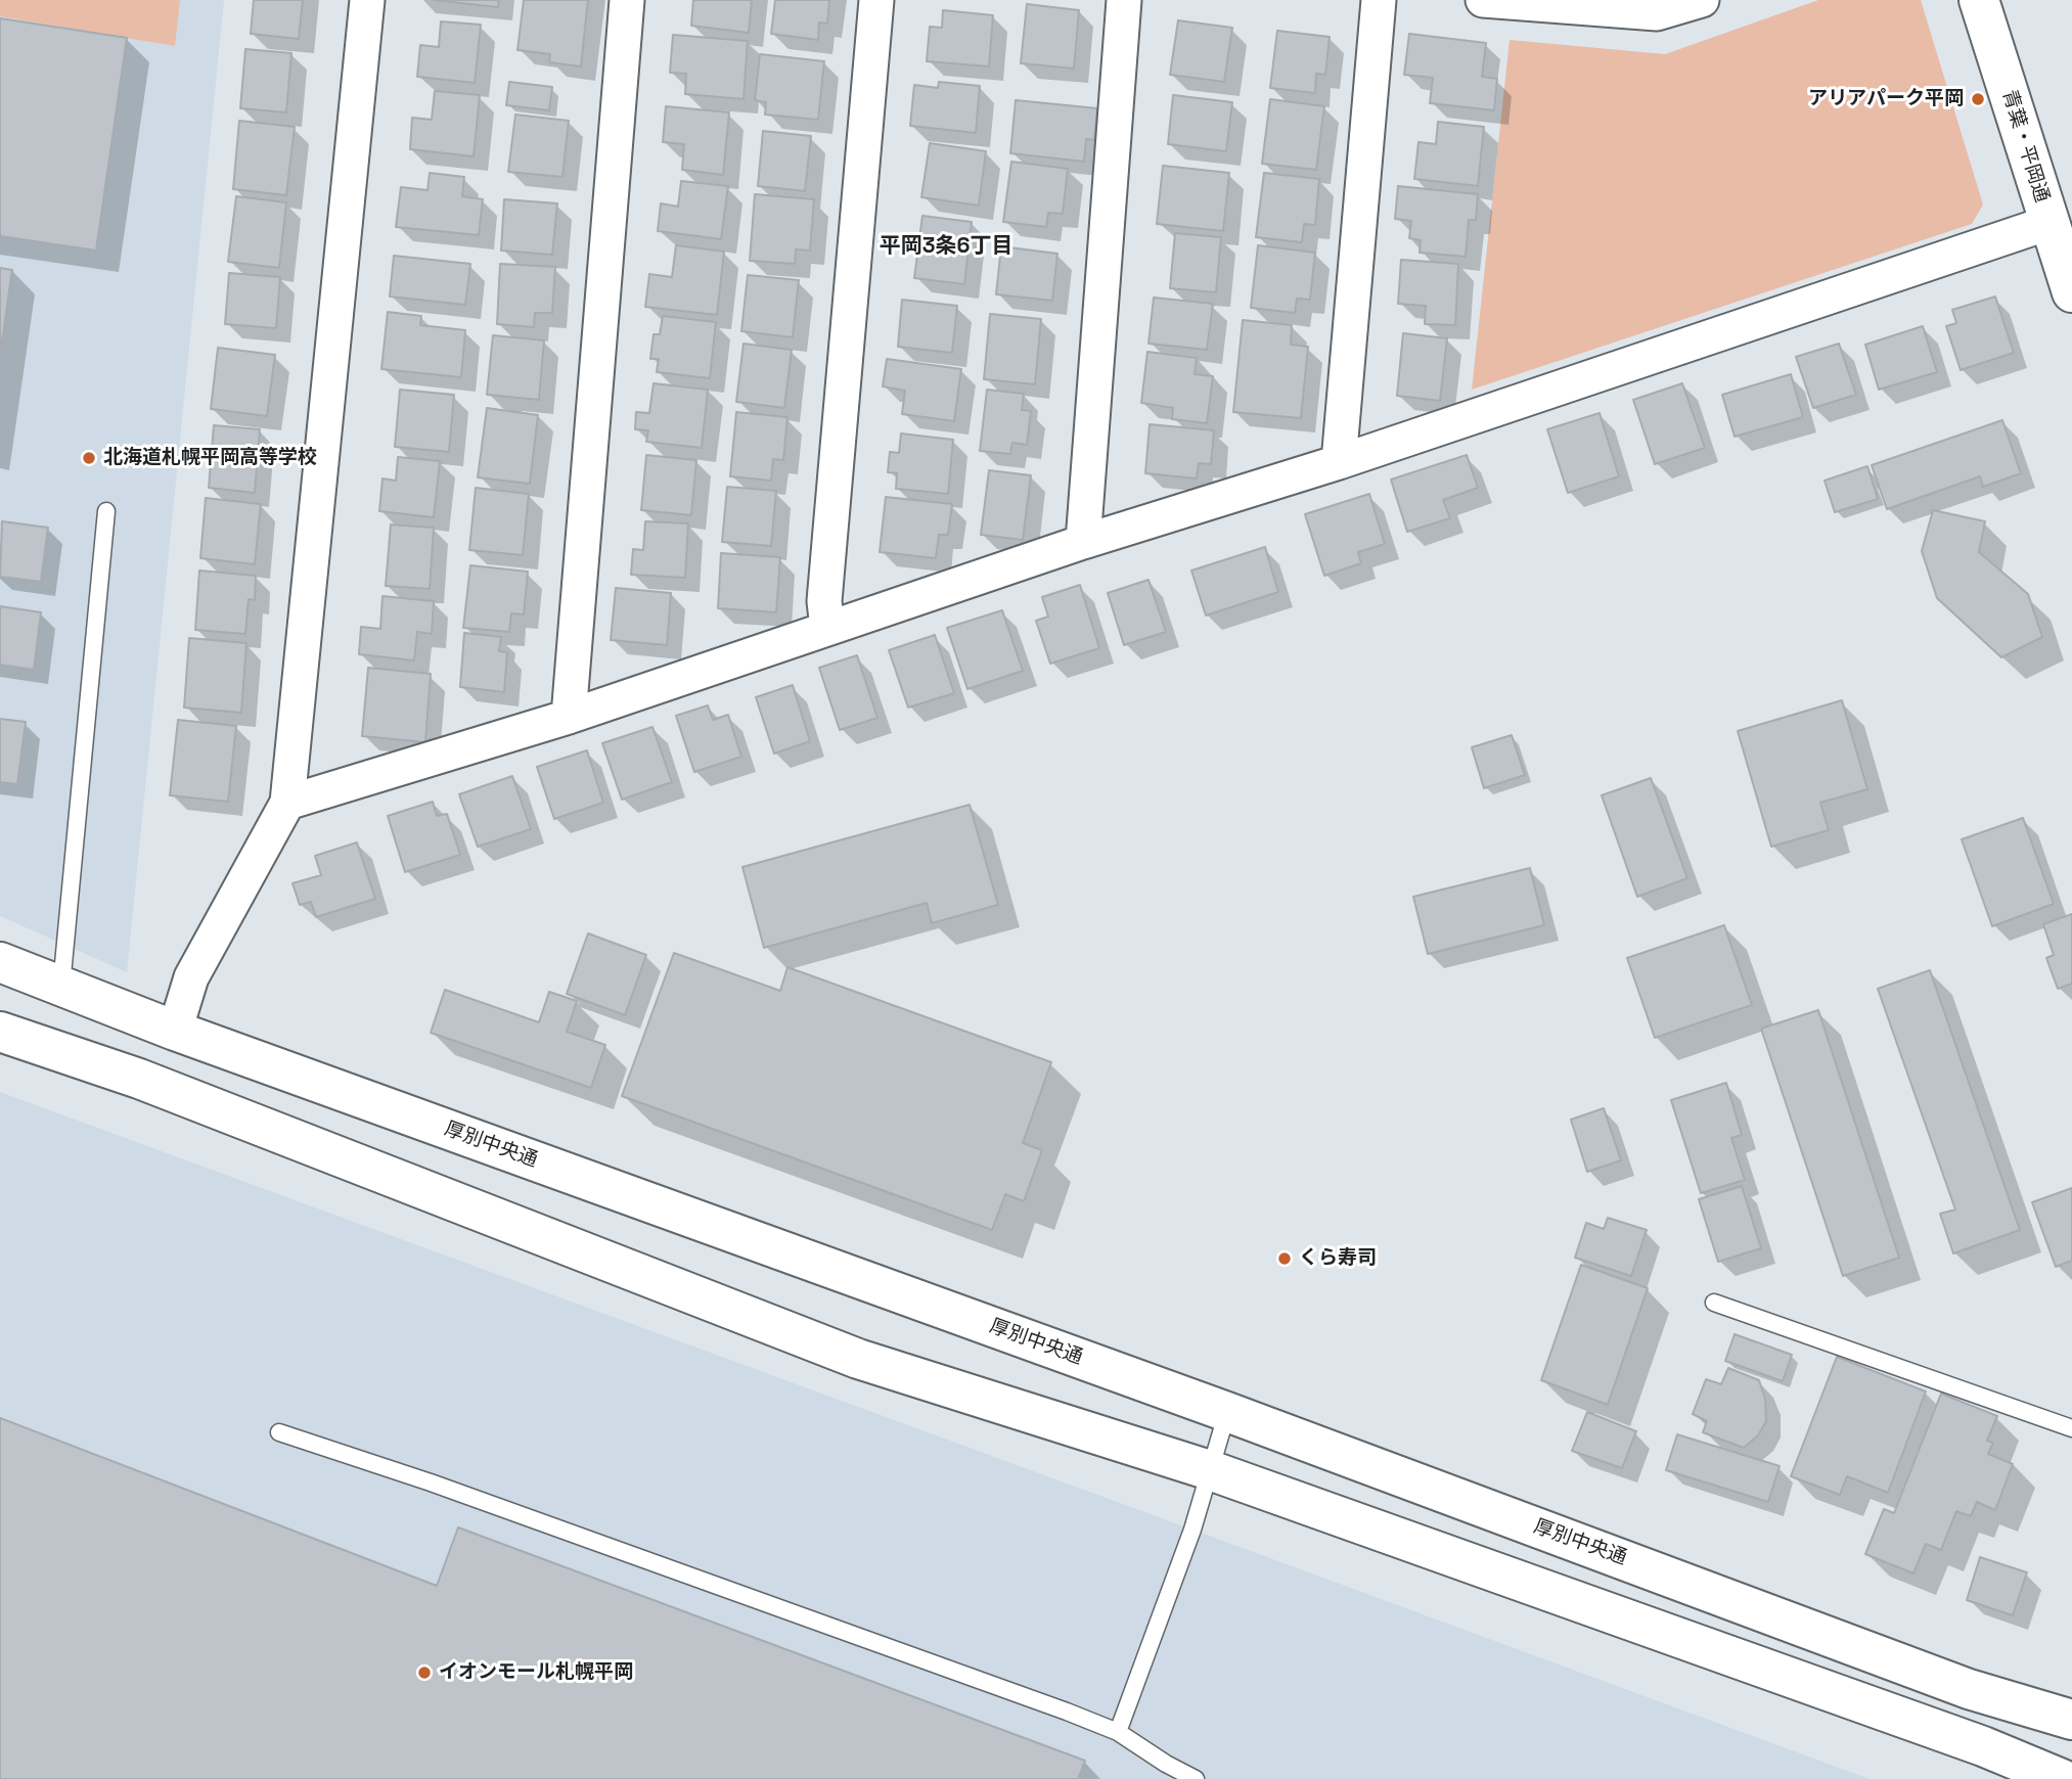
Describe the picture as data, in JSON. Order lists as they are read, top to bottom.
{
  "streets": {
    "main road": ["青葉・平岡通", "厚別中央通"]
  },
  "districts": ["平岡3条6丁目"],
  "places": [
    "アリアパーク平岡",
    "北海道札幌平岡高等学校",
    "くら寿司",
    "イオンモール札幌平岡"
  ]
}
